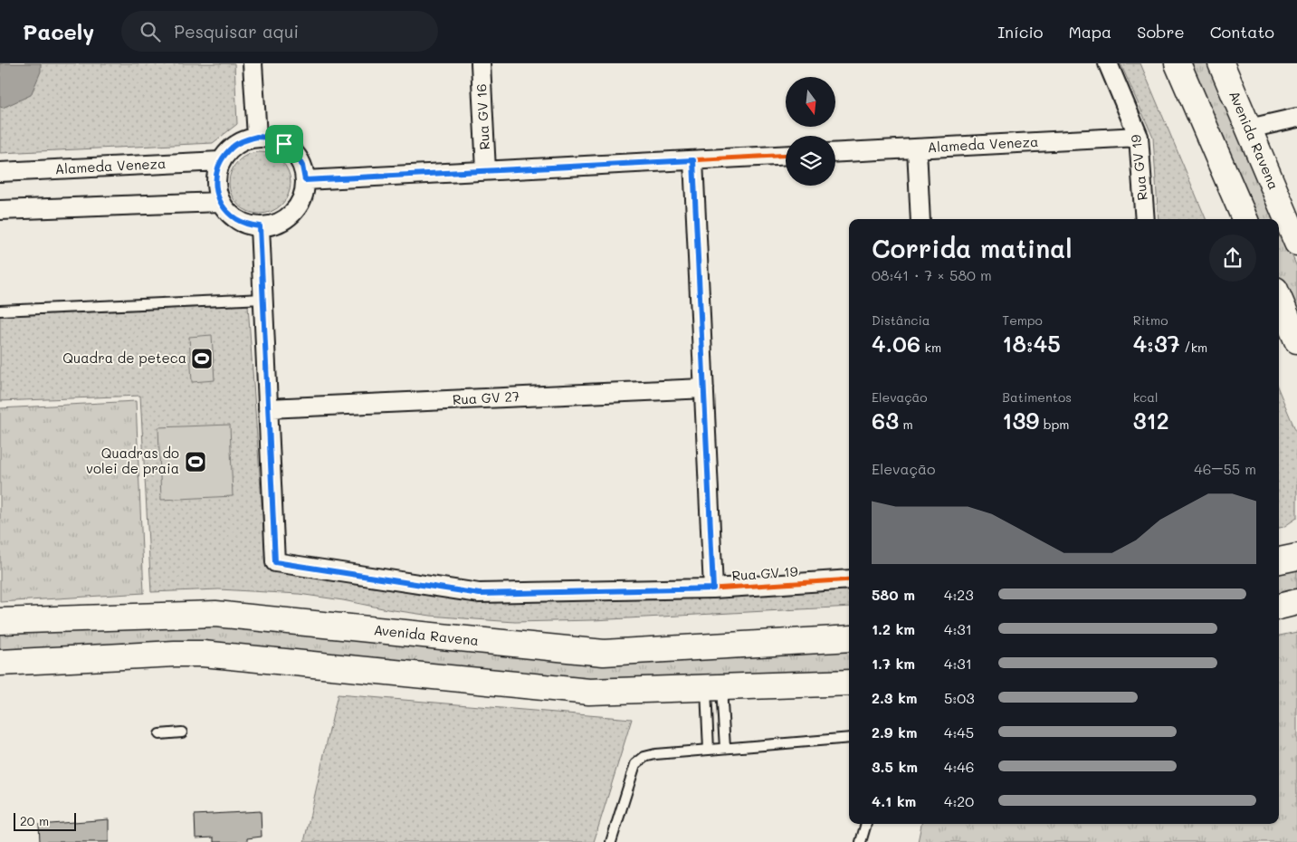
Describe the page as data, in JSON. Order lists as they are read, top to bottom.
{
  "streets": {
    "main road": ["Avenida Ravena"],
    "street": [
      "Rua GV 16",
      "Alameda Veneza",
      "Rua GV 19",
      "Rua GV 27"
    ]
  },
  "crossings": [
    ["Alameda Veneza", "Rua GV 19"],
    ["Rua GV 19", "Rua GV 27"]
  ],
  "places": {
    "sports": ["Quadra de peteca", "Quadras do volei de praia"]
  },
  "scale_bar": "20 m",
  "north": "bottom",
  "page": {
    "header": "Pacely",
    "search": "Pesquisar aqui",
    "nav": [
      "Início",
      "Mapa",
      "Sobre",
      "Contato"
    ],
    "heading": ["Corrida matinal", "08:41 · 7 × 580 m"],
    "stats": [
      ["Distância", "4.06 km"],
      ["Tempo", "18:45"],
      ["Ritmo", "4:37 /km"],
      ["Elevação", "63 m"],
      ["Batimentos", "139 bpm"],
      ["kcal", "312"]
    ],
    "chart": ["Elevação", "46–55 m"],
    "list": [
      {
        "name": "580 m",
        "note": "4:23"
      },
      {
        "name": "1.2 km",
        "note": "4:31"
      },
      {
        "name": "1.7 km",
        "note": "4:31"
      },
      {
        "name": "2.3 km",
        "note": "5:03"
      },
      {
        "name": "2.9 km",
        "note": "4:45"
      },
      {
        "name": "3.5 km",
        "note": "4:46"
      },
      {
        "name": "4.1 km",
        "note": "4:20"
      }
    ],
    "scale": "20 m"
  }
}
